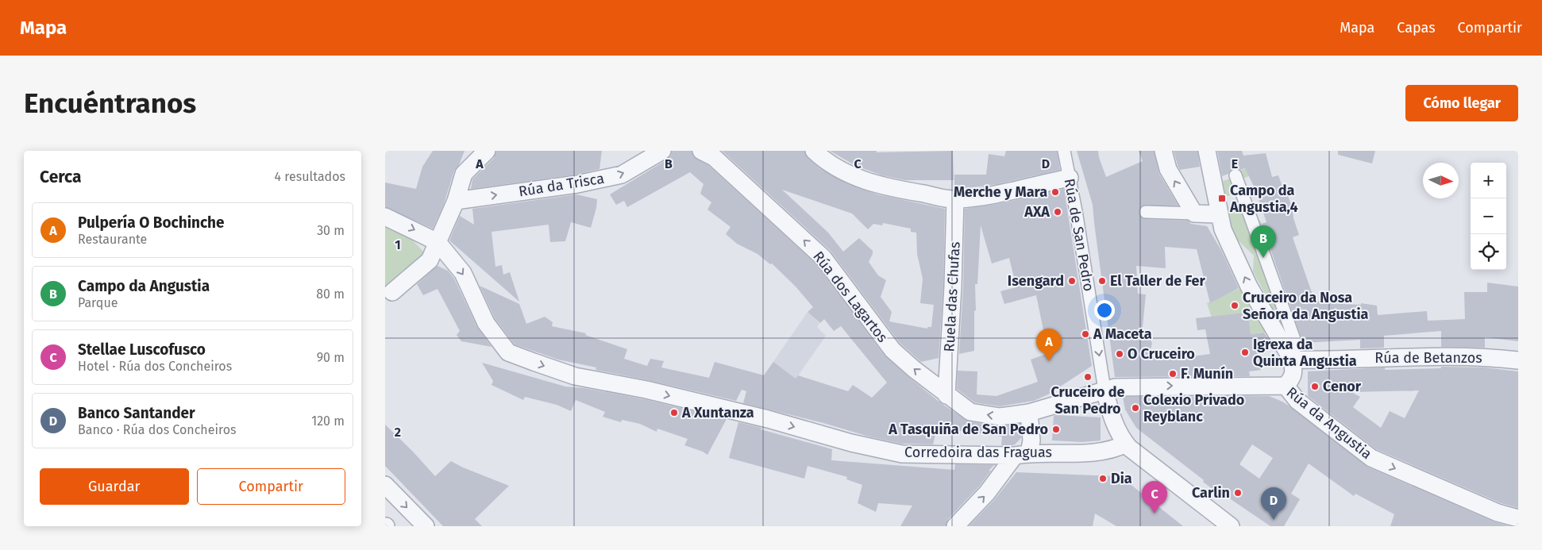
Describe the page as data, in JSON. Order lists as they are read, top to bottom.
{
  "streets": {
    "street": [
      "Rúa da Trisca",
      "Rúa de San Pedro",
      "Rúa dos Lagartos",
      "Ruela das Chufas",
      "Rúa de Betanzos",
      "Rúa da Angustia",
      "Corredoira das Fraguas"
    ]
  },
  "crossings": [
    ["Rúa de San Pedro", "Rúa da Angustia"],
    ["Rúa dos Lagartos", "Ruela das Chufas"],
    ["Rúa dos Lagartos", "Rúa da Angustia"]
  ],
  "one_way": [
    "Rúa da Trisca",
    "Rúa de San Pedro",
    "Rúa da Angustia",
    "Corredoira das Fraguas"
  ],
  "places": {
    "other": [
      "Merche y Mara",
      "AXA",
      "Isengard",
      "El Taller de Fer",
      "Cruceiro da Nosa Señora da Angustia",
      "A Maceta",
      "Igrexa da Quinta Angustia",
      "O Cruceiro",
      "F. Munín",
      "Cruceiro de San Pedro",
      "Cenor",
      "Colexio Privado Reyblanc",
      "A Xuntanza",
      "A Tasquiña de San Pedro",
      "Dia",
      "Carlin"
    ],
    "transit": ["Campo da Angustia,4"]
  },
  "north": "right",
  "page": {
    "header": "Mapa",
    "nav": ["Mapa", "Capas", "Compartir"],
    "buttons": [
      "Cómo llegar",
      ["Guardar", "Compartir"]
    ],
    "title": "Encuéntranos",
    "heading": ["Cerca", "4 resultados"],
    "map_buttons": ["+", "−"],
    "list": [
      {
        "mark": "A",
        "name": "Pulpería O Bochinche",
        "note": "Restaurante",
        "value": "30 m"
      },
      {
        "mark": "B",
        "name": "Campo da Angustia",
        "note": "Parque",
        "value": "80 m"
      },
      {
        "mark": "C",
        "name": "Stellae Luscofusco",
        "note": "Hotel · Rúa dos Concheiros",
        "value": "90 m"
      },
      {
        "mark": "D",
        "name": "Banco Santander",
        "note": "Banco · Rúa dos Concheiros",
        "value": "120 m"
      }
    ],
    "pins": [
      "B",
      "A",
      "C",
      "D"
    ]
  },
  "grid": {
    "columns": [
      "A",
      "B",
      "C",
      "D",
      "E"
    ],
    "rows": ["1", "2"]
  }
}
